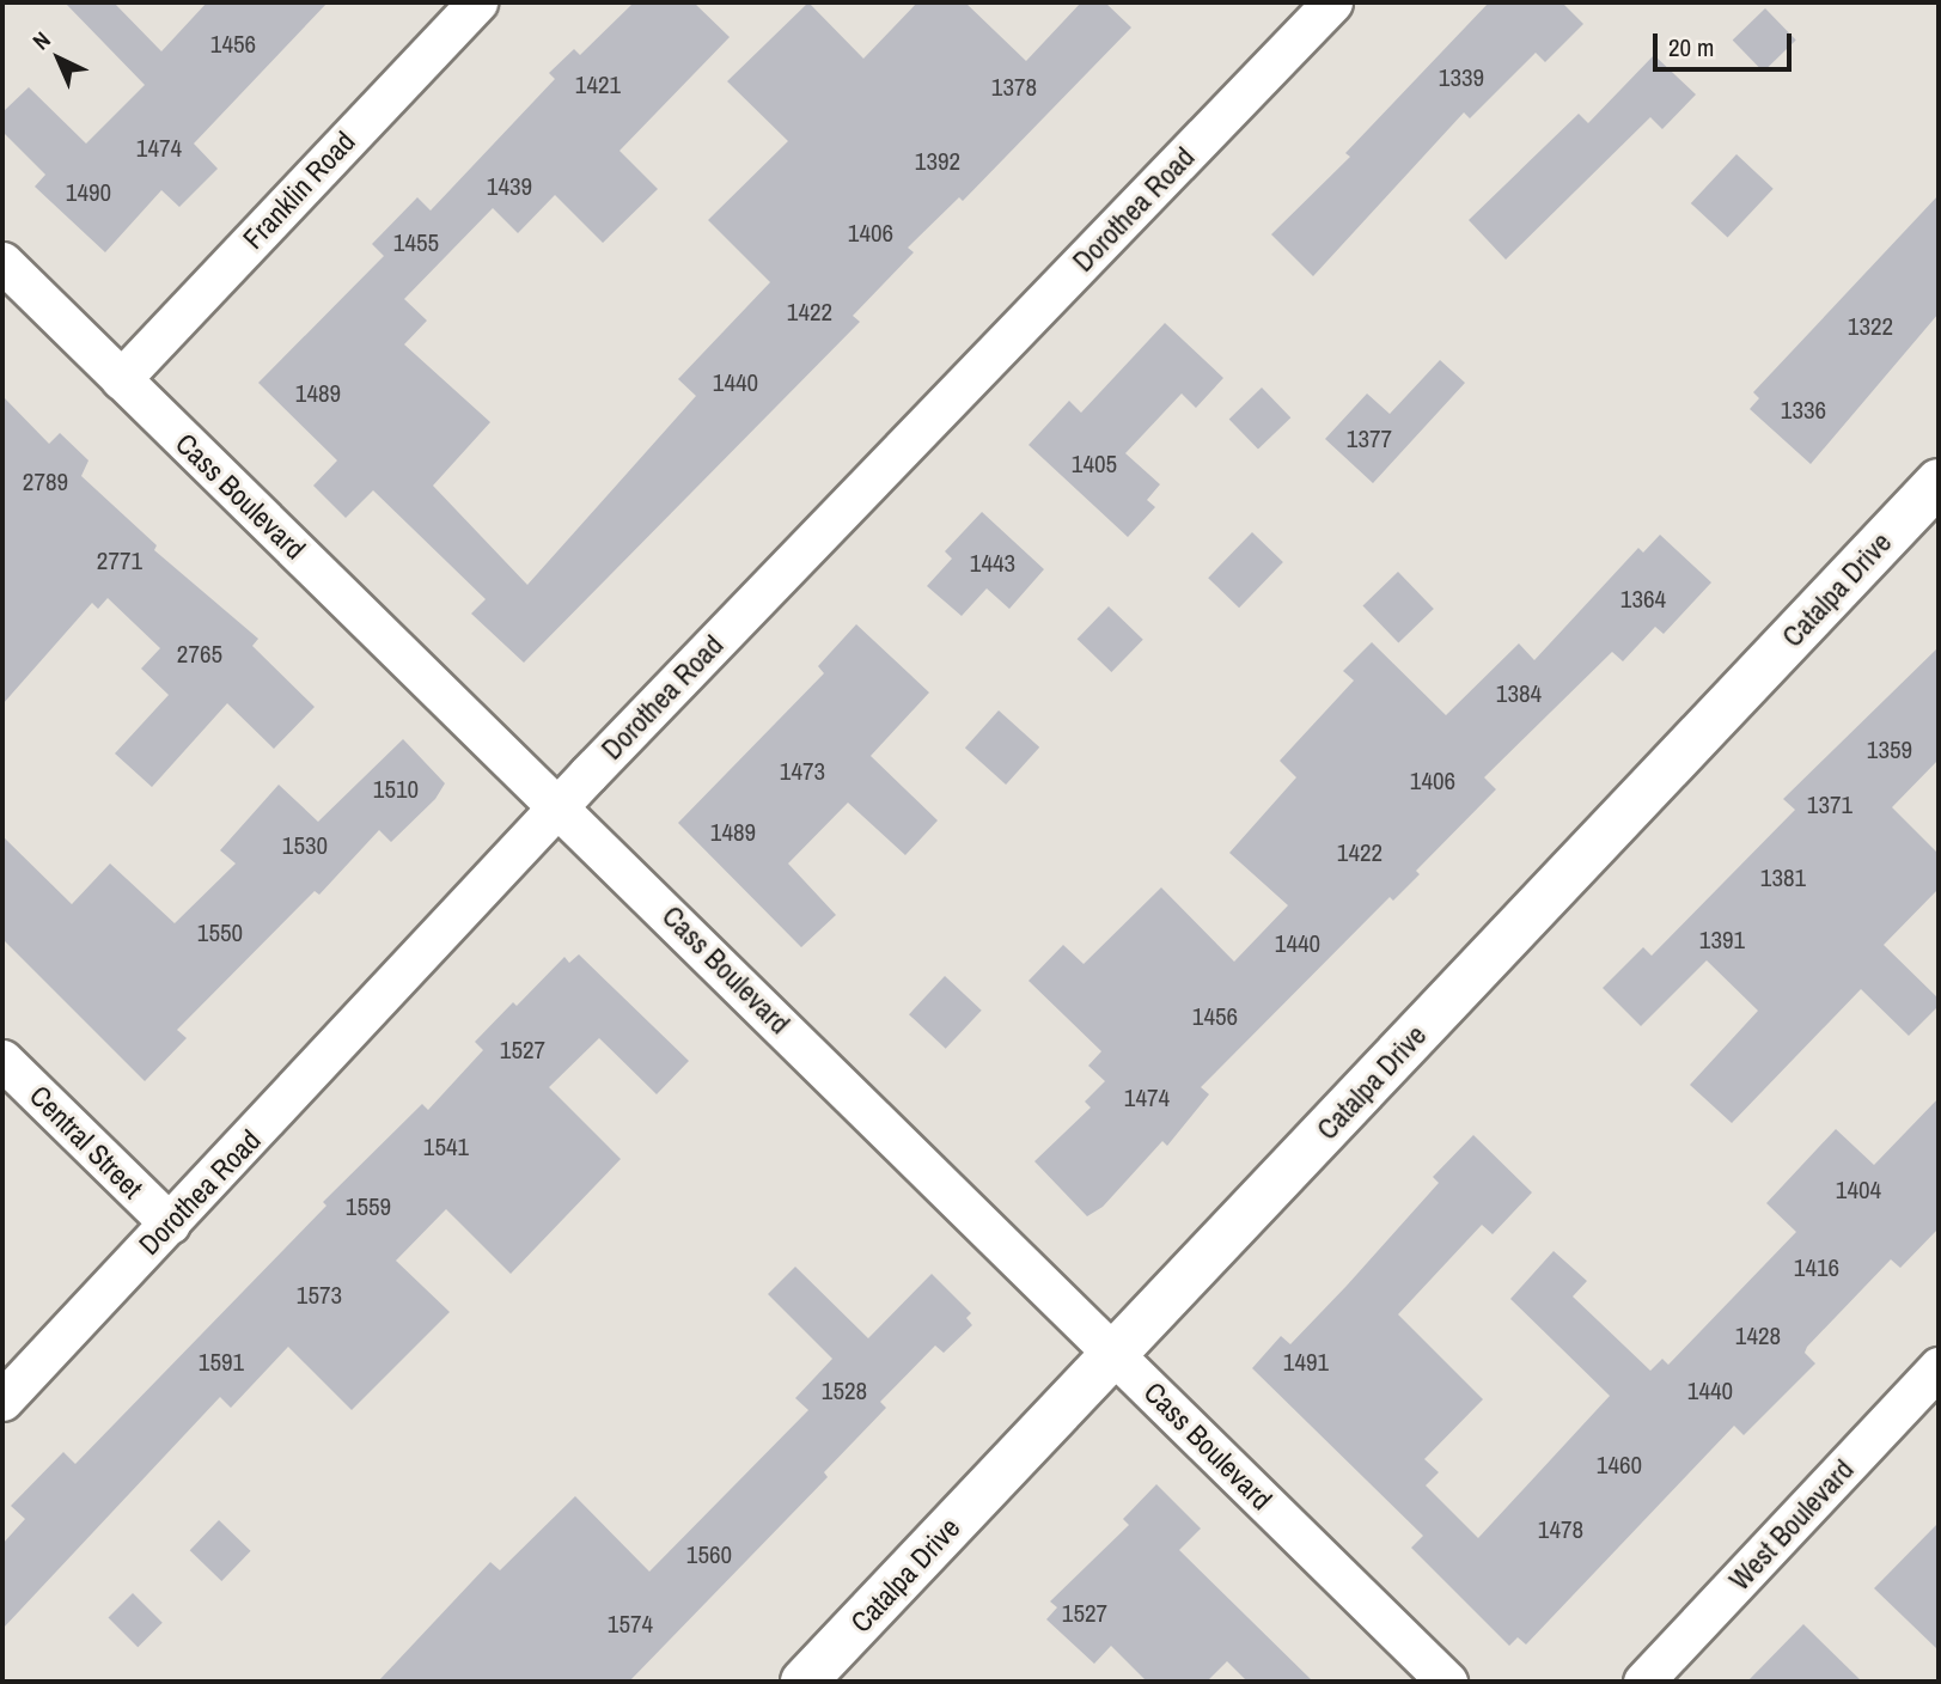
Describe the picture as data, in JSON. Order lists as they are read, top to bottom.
{
  "streets": {
    "street": [
      "Franklin Road",
      "Dorothea Road",
      "Cass Boulevard",
      "Catalpa Drive",
      "Central Street",
      "West Boulevard"
    ]
  },
  "crossings": [
    ["Franklin Road", "Cass Boulevard"],
    ["Dorothea Road", "Cass Boulevard"],
    ["Dorothea Road", "Central Street"],
    ["Cass Boulevard", "Catalpa Drive"]
  ],
  "house_numbers": [
    "1456",
    "1339",
    "1421",
    "1378",
    "1474",
    "1392",
    "1439",
    "1490",
    "1406",
    "1455",
    "1422",
    "1322",
    "1440",
    "1489",
    "1336",
    "1377",
    "1405",
    "2789",
    "2771",
    "1443",
    "1364",
    "2765",
    "1384",
    "1359",
    "1473",
    "1406",
    "1510",
    "1371",
    "1489",
    "1530",
    "1422",
    "1381",
    "1550",
    "1391",
    "1440",
    "1456",
    "1527",
    "1474",
    "1541",
    "1404",
    "1559",
    "1416",
    "1573",
    "1428",
    "1591",
    "1491",
    "1528",
    "1440",
    "1460",
    "1478",
    "1560",
    "1527",
    "1574"
  ],
  "scale_bar": "20 m",
  "north": "top left"
}
